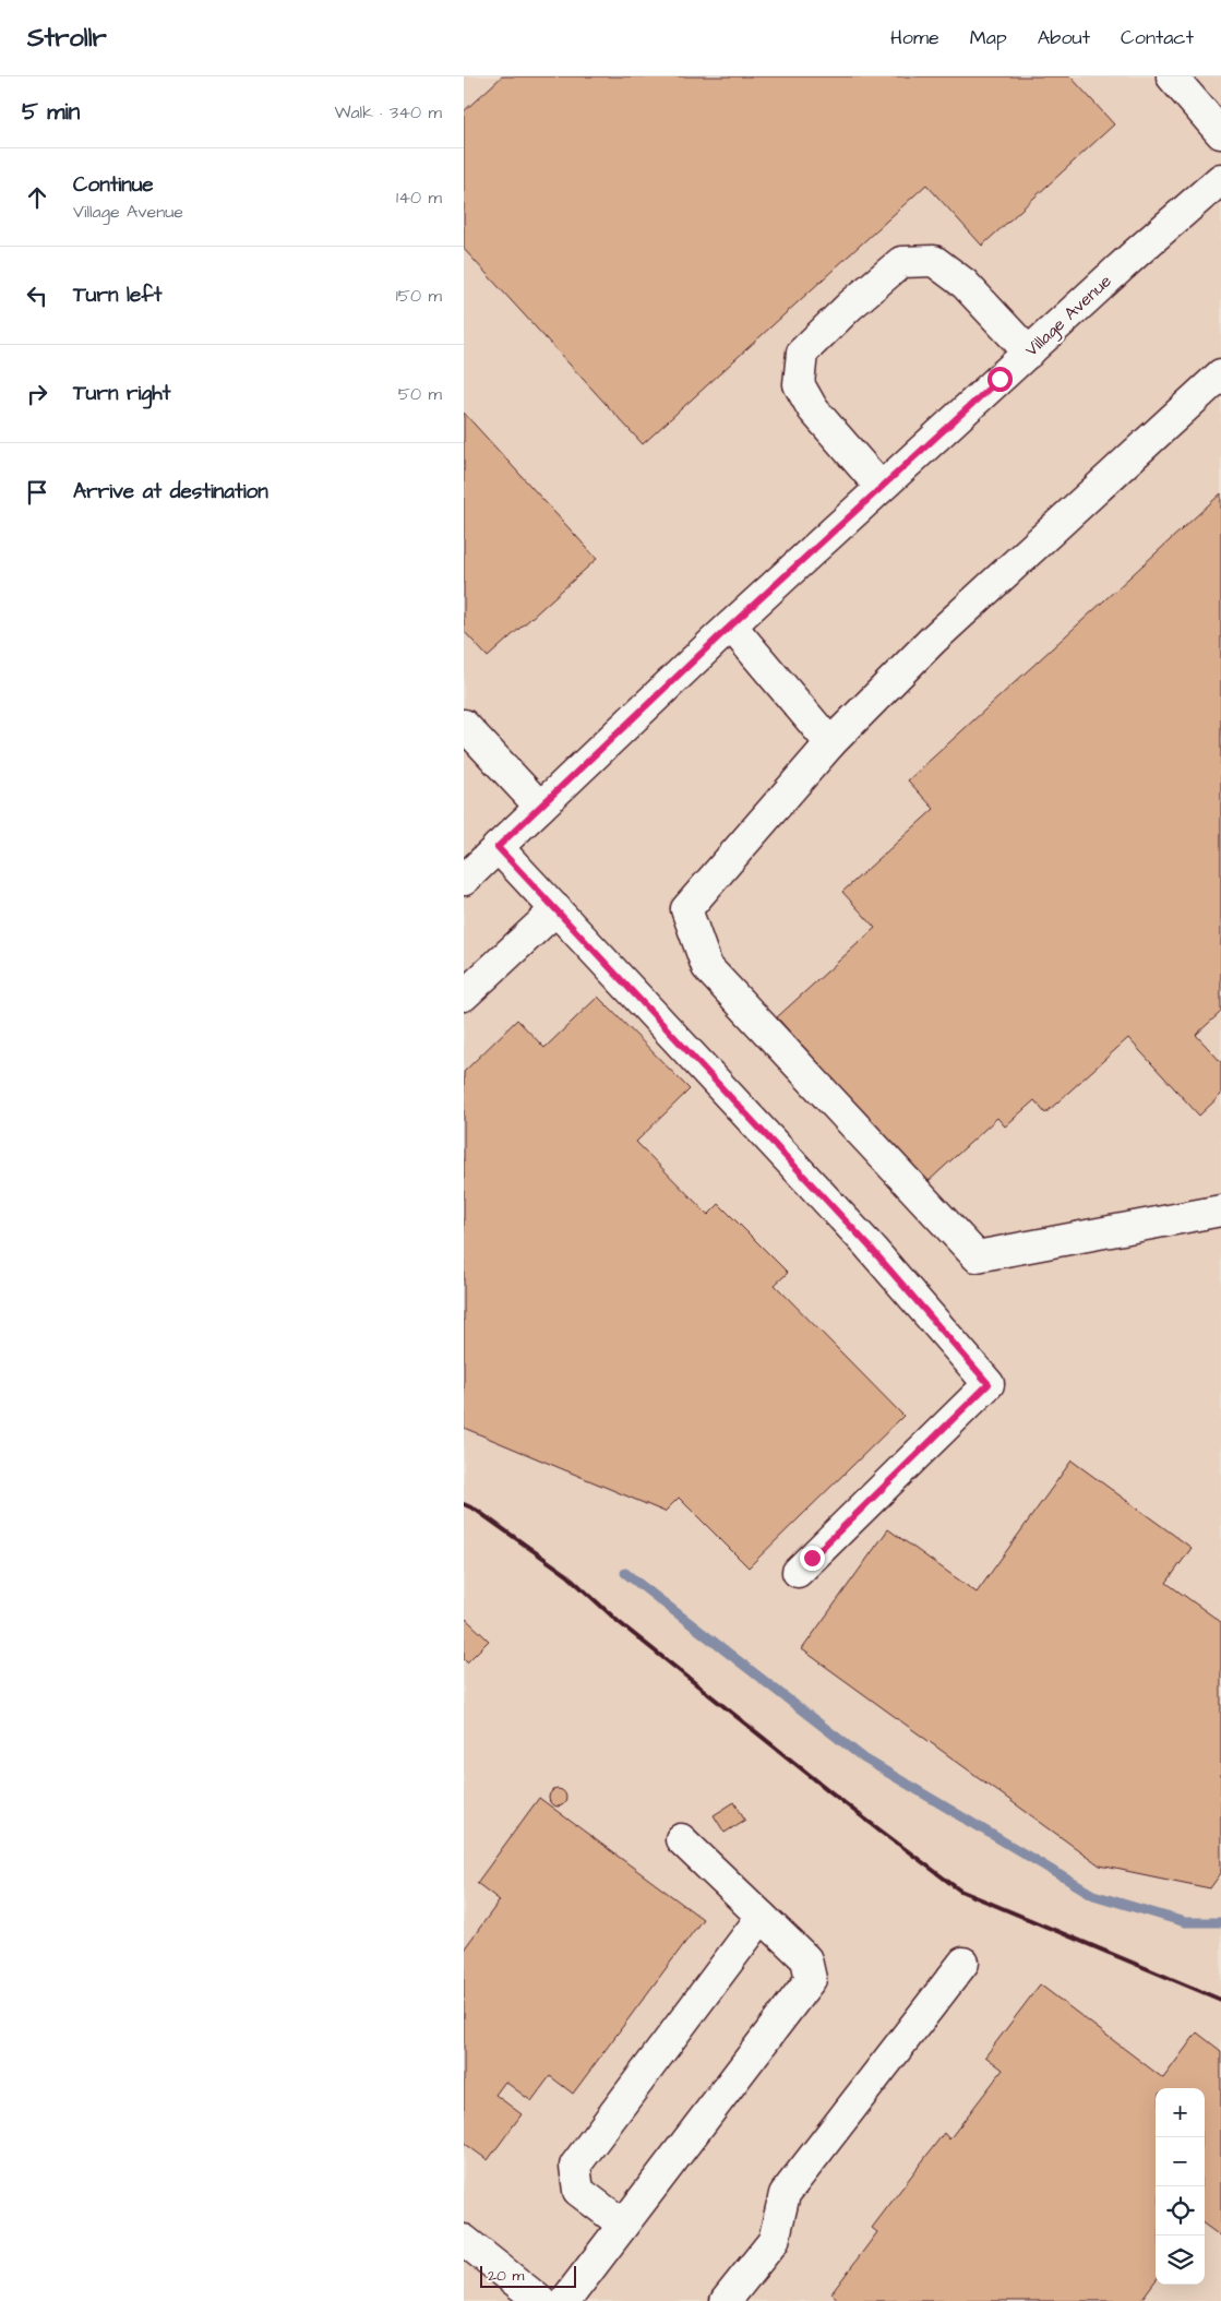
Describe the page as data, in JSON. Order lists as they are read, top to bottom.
{
  "streets": {
    "street": ["Village Avenue"]
  },
  "scale_bar": "20 m",
  "page": {
    "header": "Strollr",
    "nav": [
      "Home",
      "Map",
      "About",
      "Contact"
    ],
    "heading": ["5 min", "Walk · 340 m"],
    "list": [
      ["Continue", "Village Avenue", "140 m"],
      ["Turn left", "150 m"],
      ["Turn right", "50 m"],
      "Arrive at destination"
    ],
    "map_buttons": ["+", "−"],
    "scale": "20 m"
  }
}
